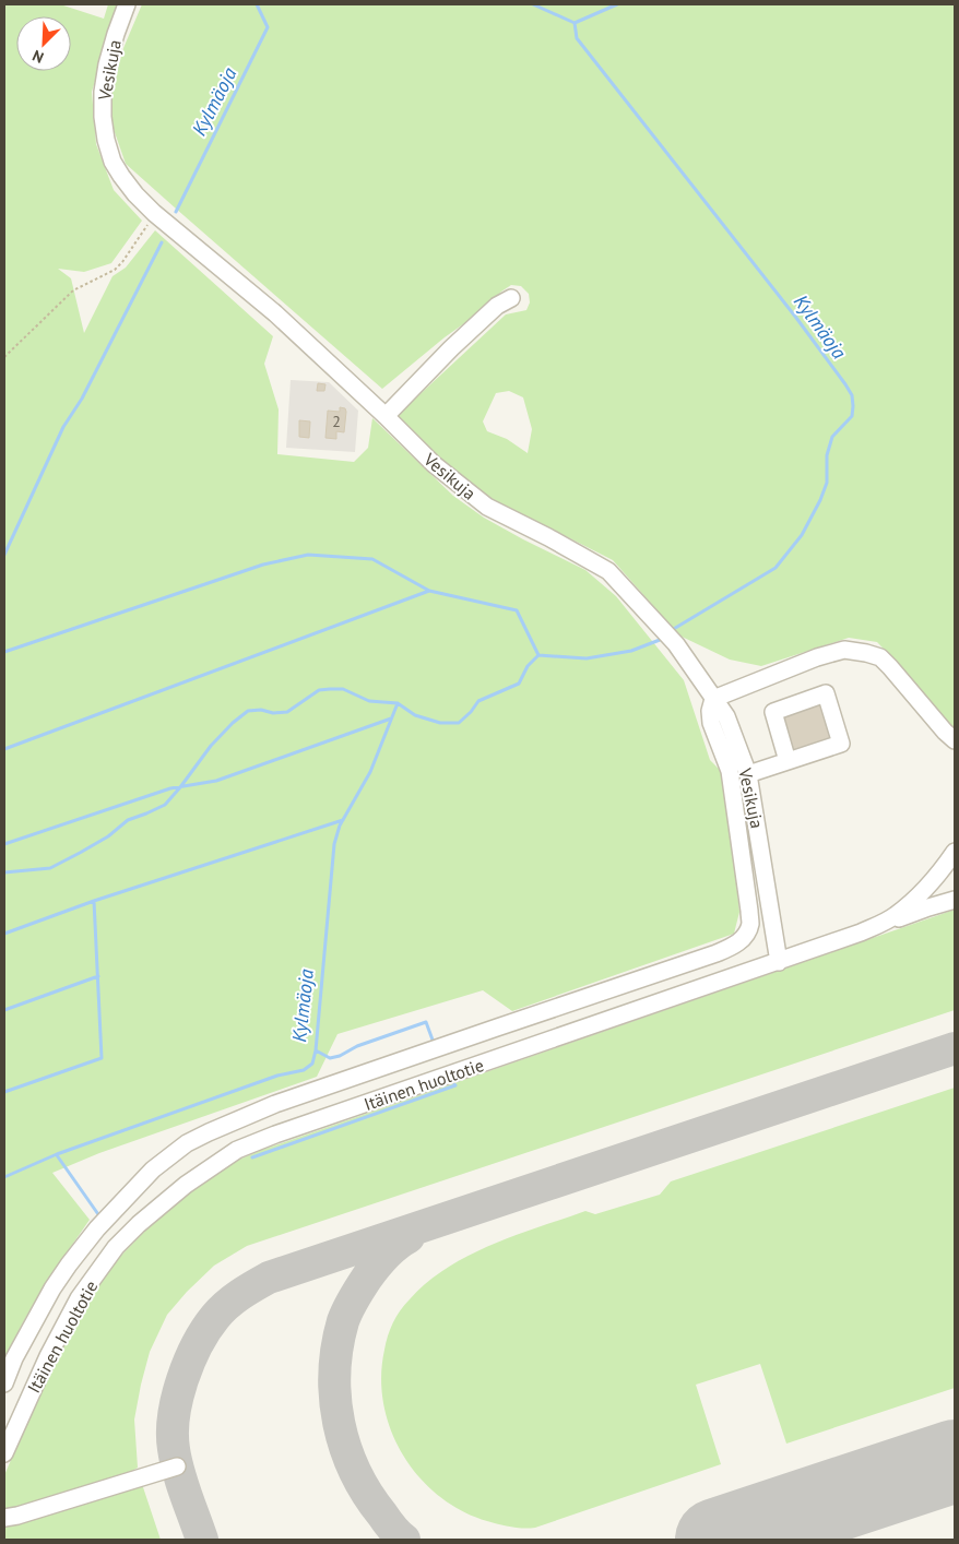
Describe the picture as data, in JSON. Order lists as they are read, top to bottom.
{
  "streets": {
    "lane": ["Vesikuja", "Itäinen huoltotie"]
  },
  "crossings": [
    ["Vesikuja", "Itäinen huoltotie"]
  ],
  "water": ["Kylmäoja"],
  "house_numbers": ["2"],
  "north": "bottom left"
}
